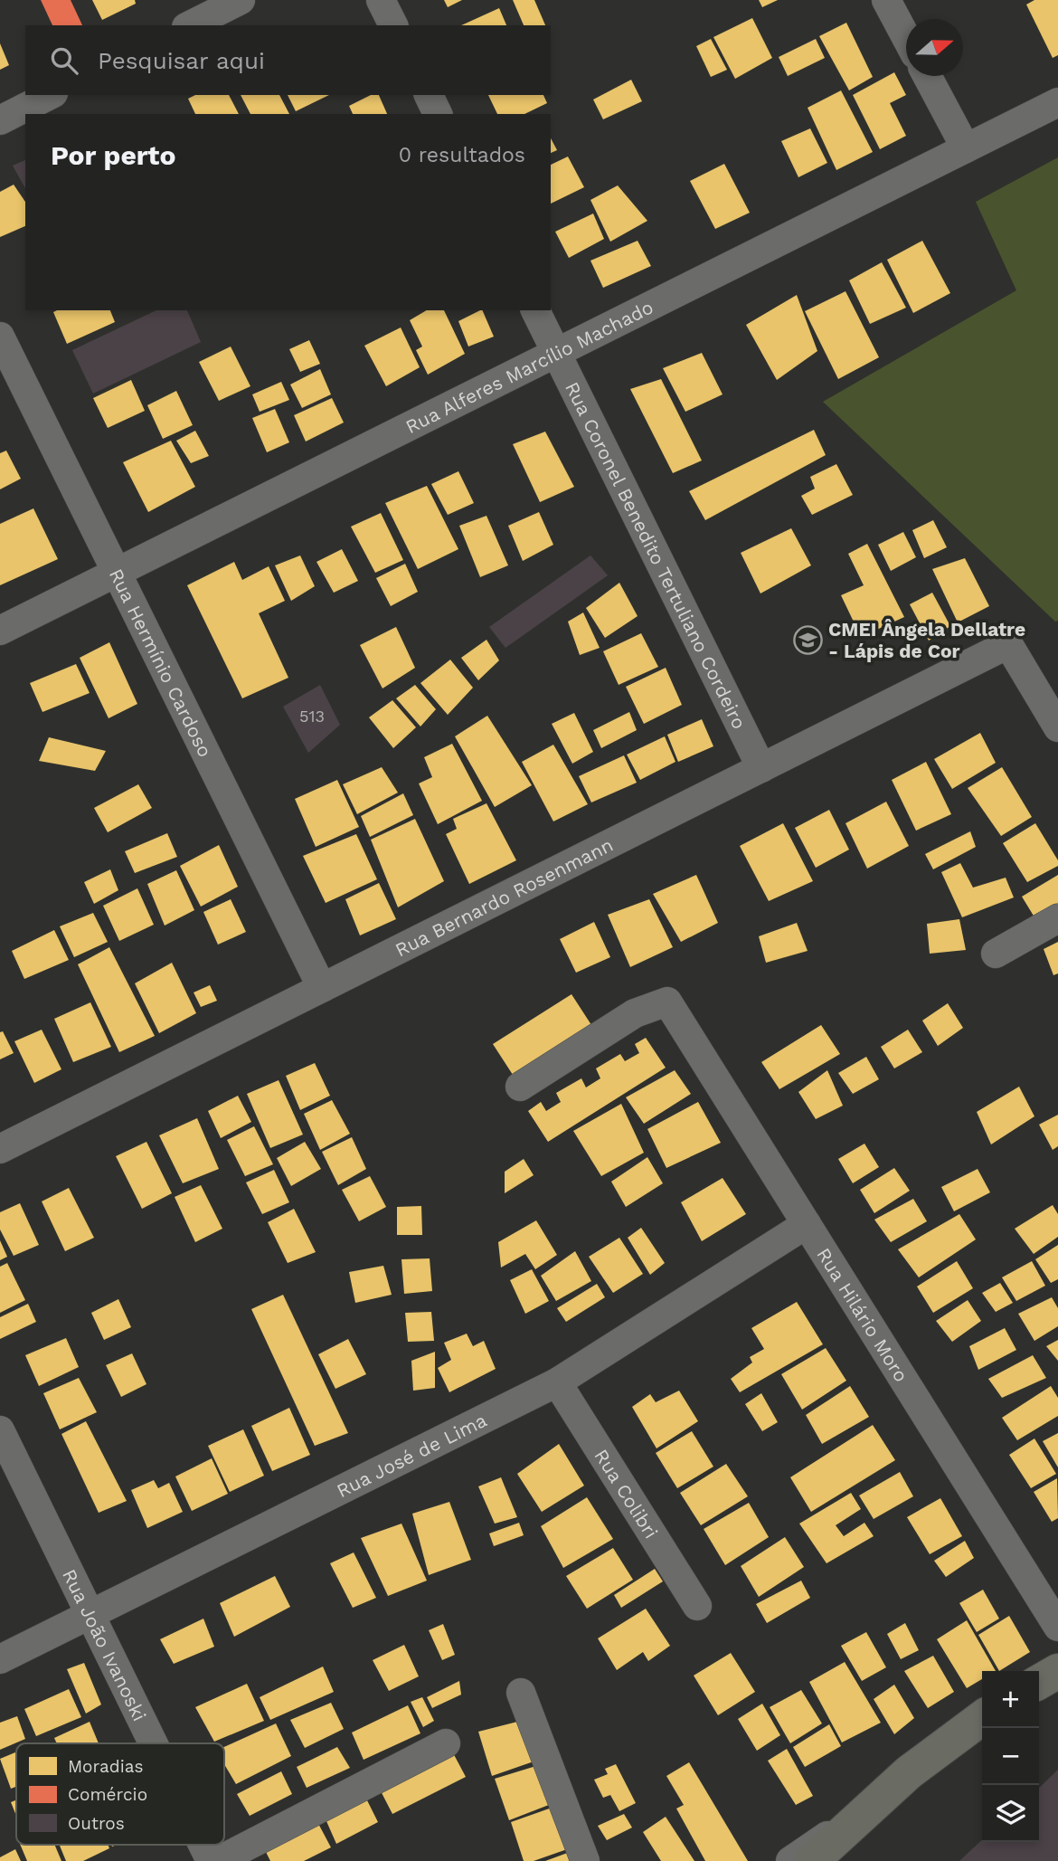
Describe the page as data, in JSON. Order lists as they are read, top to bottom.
{
  "streets": {
    "street": [
      "Rua Alferes Marcílio Machado",
      "Rua Coronel Benedito Tertuliano Cordeiro",
      "Rua Hermínio Cardoso",
      "Rua Bernardo Rosenmann",
      "Rua Hilário Moro",
      "Rua José de Lima",
      "Rua Colibri",
      "Rua João Ivanoski"
    ]
  },
  "crossings": [
    ["Rua Alferes Marcílio Machado", "Rua Coronel Benedito Tertuliano Cordeiro"],
    ["Rua Alferes Marcílio Machado", "Rua Hermínio Cardoso"],
    ["Rua Coronel Benedito Tertuliano Cordeiro", "Rua Bernardo Rosenmann"],
    ["Rua Hermínio Cardoso", "Rua Bernardo Rosenmann"],
    ["Rua Hilário Moro", "Rua José de Lima"],
    ["Rua José de Lima", "Rua Colibri"],
    ["Rua José de Lima", "Rua João Ivanoski"]
  ],
  "places": {
    "school or university": ["CMEI Ângela Dellatre - Lápis de Cor"]
  },
  "house_numbers": ["513"],
  "legend": ["Moradias", "Comércio", "Outros"],
  "north": "right",
  "page": {
    "search": "Pesquisar aqui",
    "heading": ["Por perto", "0 resultados"],
    "map_buttons": ["+", "−"]
  }
}
